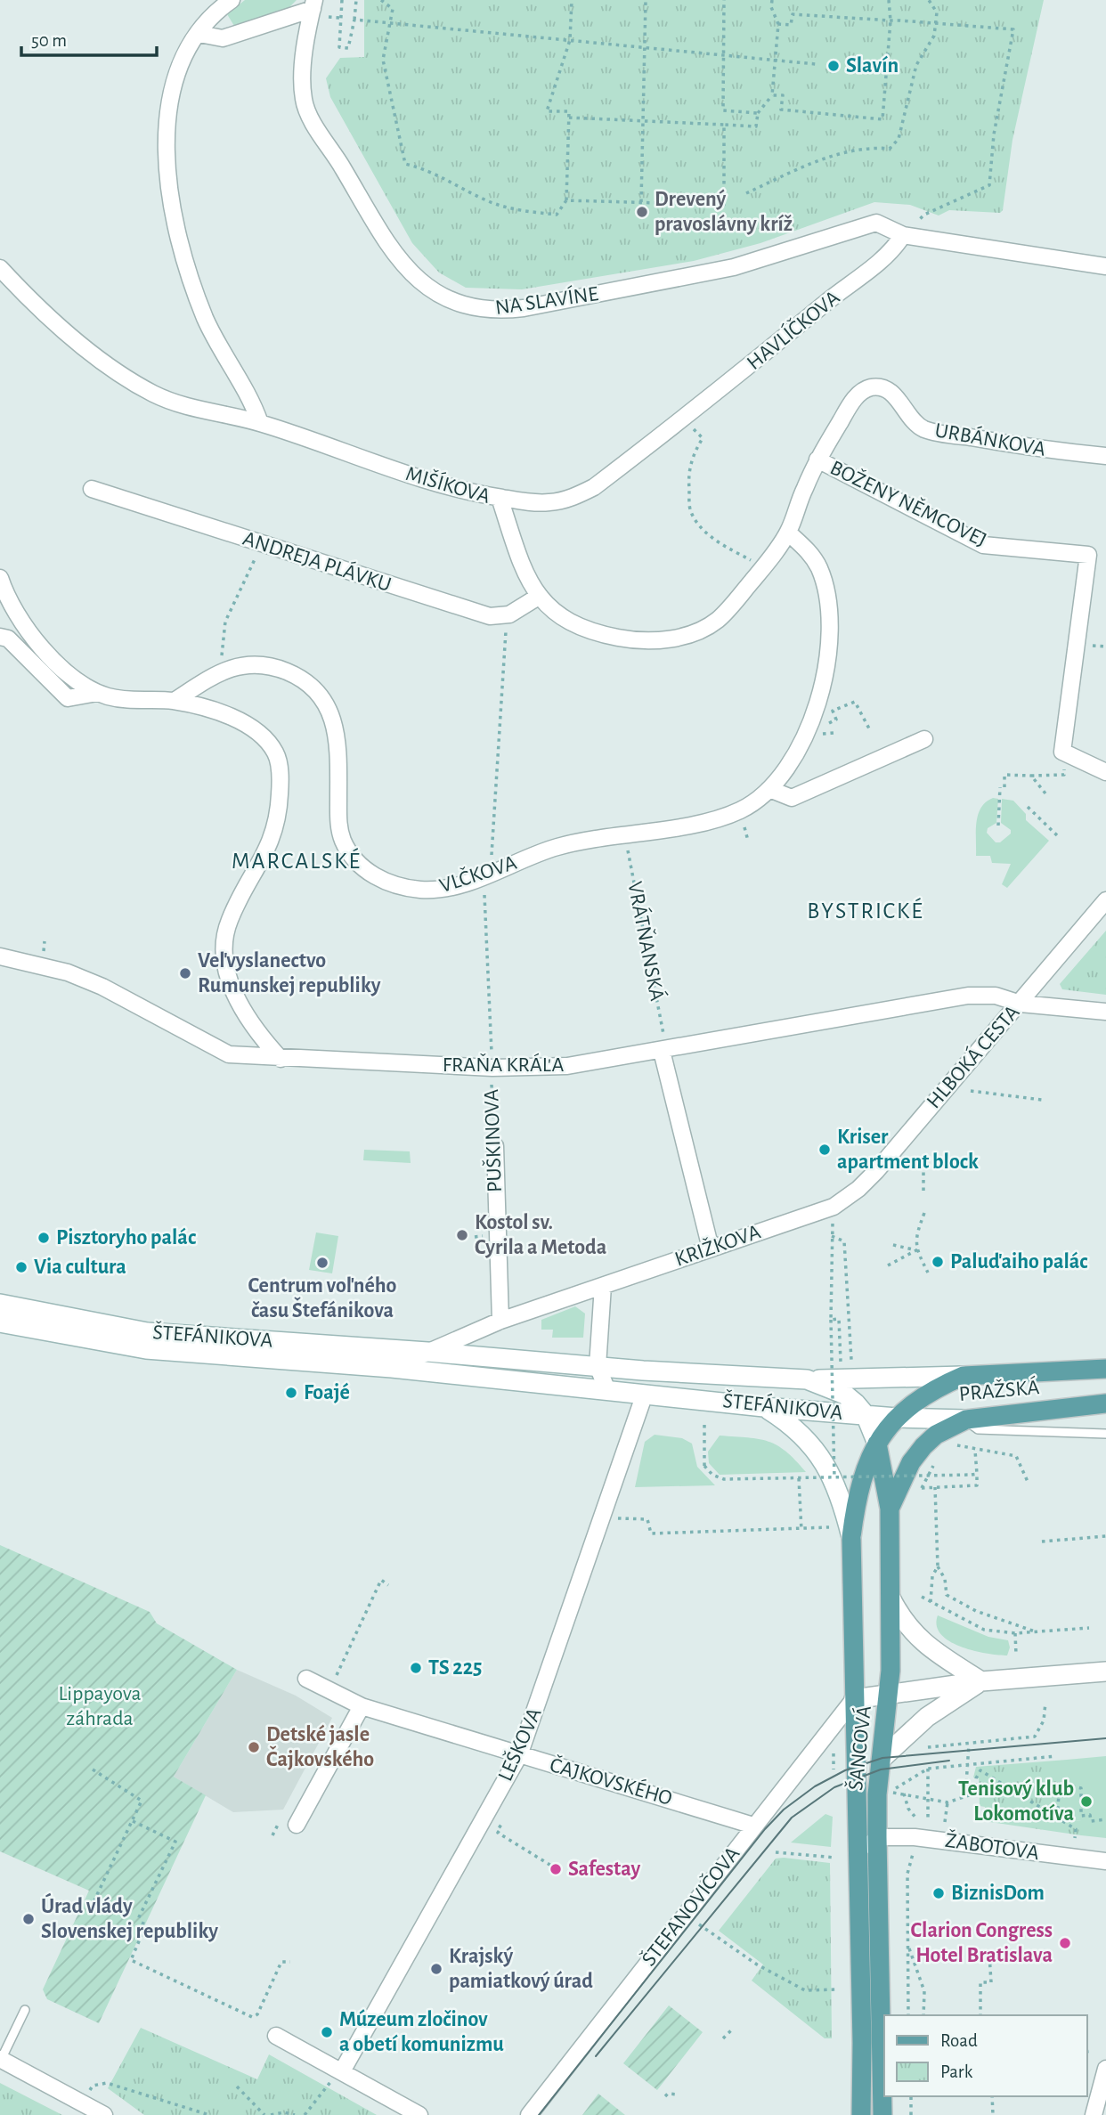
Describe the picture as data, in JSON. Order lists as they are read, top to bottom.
{
  "streets": {
    "main road": ["ŠTEFÁNIKOVA", "PRAŽSKÁ", "ŠANCOVÁ"],
    "street": [
      "NA SLAVÍNE",
      "HAVLÍČKOVA",
      "URBÁNKOVA",
      "MIŠÍKOVA",
      "BOŽENY NĚMCOVEJ",
      "ANDREJA PLÁVKU",
      "VLČKOVA",
      "HLBOKÁ CESTA",
      "FRAŇA KRÁĽA",
      "PUŠKINOVA",
      "KRIŽKOVA",
      "LEŠKOVA",
      "ČAJKOVSKÉHO",
      "ŽABOTOVA",
      "ŠTEFANOVIČOVA"
    ],
    "path": ["VRÁTŇANSKÁ"]
  },
  "crossings": [
    ["NA SLAVÍNE", "HAVLÍČKOVA"],
    ["HAVLÍČKOVA", "MIŠÍKOVA"],
    ["URBÁNKOVA", "MIŠÍKOVA"],
    ["URBÁNKOVA", "BOŽENY NĚMCOVEJ"],
    ["MIŠÍKOVA", "BOŽENY NĚMCOVEJ"],
    ["MIŠÍKOVA", "VLČKOVA"],
    ["VLČKOVA", "VRÁTŇANSKÁ"],
    ["VRÁTŇANSKÁ", "FRAŇA KRÁĽA"],
    ["HLBOKÁ CESTA", "FRAŇA KRÁĽA"],
    ["HLBOKÁ CESTA", "KRIŽKOVA"],
    ["FRAŇA KRÁĽA", "PUŠKINOVA"],
    ["PUŠKINOVA", "KRIŽKOVA"],
    ["KRIŽKOVA", "ŠTEFÁNIKOVA"],
    ["ŠTEFÁNIKOVA", "PRAŽSKÁ"],
    ["ŠTEFÁNIKOVA", "LEŠKOVA"],
    ["ŠTEFÁNIKOVA", "ŠANCOVÁ"],
    ["PRAŽSKÁ", "ŠANCOVÁ"],
    ["LEŠKOVA", "ČAJKOVSKÉHO"],
    ["ŠANCOVÁ", "ŽABOTOVA"],
    ["ŠANCOVÁ", "ŠTEFANOVIČOVA"],
    ["ČAJKOVSKÉHO", "ŠTEFANOVIČOVA"]
  ],
  "districts": ["MARCALSKÉ", "BYSTRICKÉ"],
  "parks": ["Lippayova záhrada"],
  "places": [
    "Slavín",
    "Drevený pravoslávny kríž",
    "Veľvyslanectvo Rumunskej republiky",
    "Kriser apartment block",
    "Kostol sv. Cyrila a Metoda",
    "Pisztoryho palác",
    "Paluďaiho palác",
    "Centrum voľného času Štefánikova",
    "Via cultura",
    "Foajé",
    "TS 225",
    "Detské jasle Čajkovského",
    "Tenisový klub Lokomotíva",
    "Safestay",
    "BiznisDom",
    "Úrad vlády Slovenskej republiky",
    "Clarion Congress Hotel Bratislava",
    "Krajský pamiatkový úrad",
    "Múzeum zločinov a obetí komunizmu"
  ],
  "legend": ["Road", "Park"],
  "scale_bar": "50 m"
}
